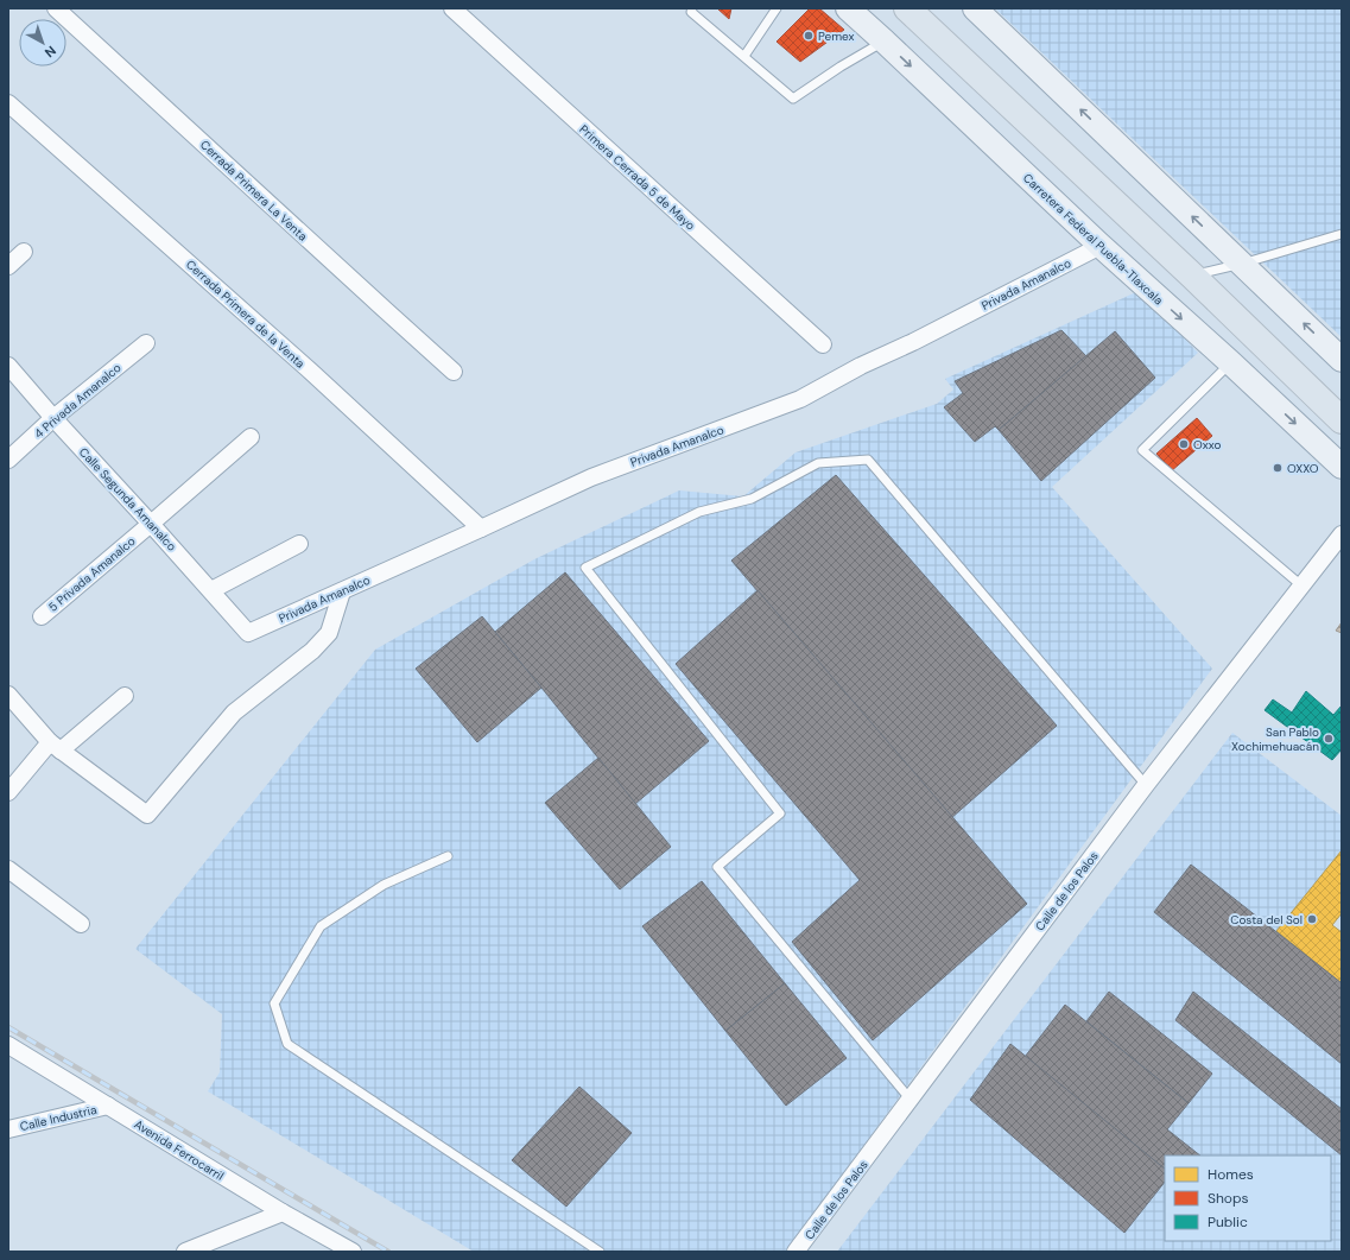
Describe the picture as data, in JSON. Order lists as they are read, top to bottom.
{
  "streets": {
    "main road": ["Carretera Federal Puebla-Tlaxcala"],
    "street": [
      "Primera Cerrada 5 de Mayo",
      "Cerrada Primera La Venta",
      "Privada Amanalco",
      "Cerrada Primera de la Venta",
      "4 Privada Amanalco",
      "Calle Segunda Amanalco",
      "5 Privada Amanalco",
      "Calle de los Palos",
      "Calle Industria",
      "Avenida Ferrocarril"
    ]
  },
  "crossings": [
    ["Carretera Federal Puebla-Tlaxcala", "Privada Amanalco"],
    ["Privada Amanalco", "Cerrada Primera de la Venta"],
    ["Privada Amanalco", "Calle Segunda Amanalco"],
    ["4 Privada Amanalco", "Calle Segunda Amanalco"],
    ["Calle Segunda Amanalco", "5 Privada Amanalco"],
    ["Calle Industria", "Avenida Ferrocarril"]
  ],
  "places": [
    "Pemex",
    "Oxxo",
    "OXXO",
    "San Pablo Xochimehuacán",
    "Costa del Sol"
  ],
  "legend": ["Homes", "Shops", "Public"],
  "north": "bottom right"
}
